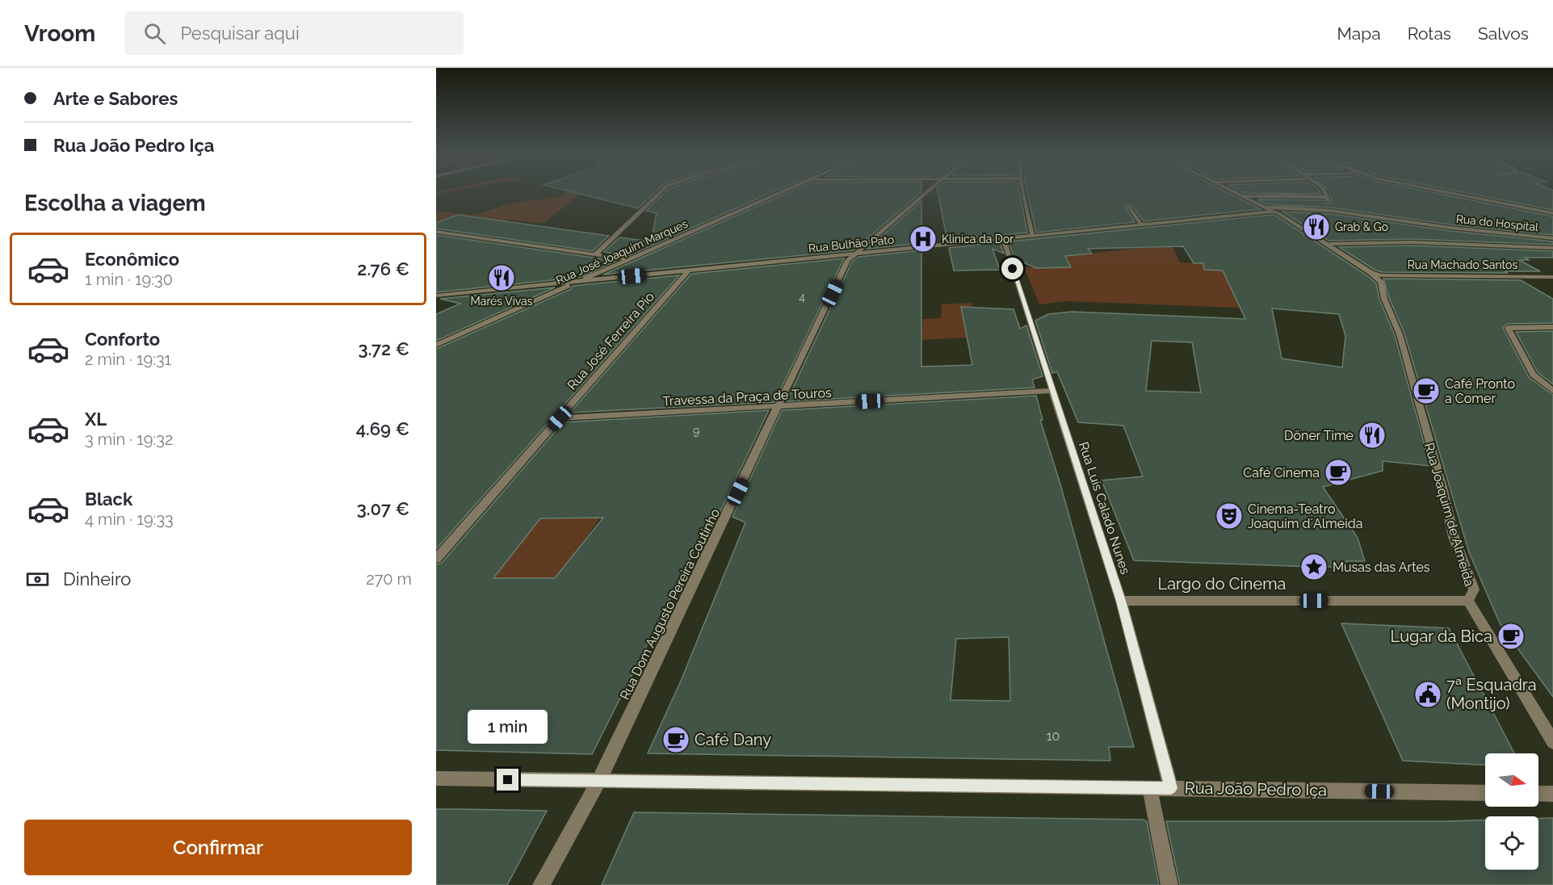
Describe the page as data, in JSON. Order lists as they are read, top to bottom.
{
  "streets": {
    "street": [
      "Rua do Hospital",
      "Rua Bulhão Pato",
      "Rua José Joaquim Marques",
      "Rua Machado Santos",
      "Rua José Ferreira Pio",
      "Travessa da Praça de Touros",
      "Rua Luís Calado Nunes",
      "Rua Joaquim de Almeida",
      "Largo do Cinema",
      "Rua Dom Augusto Pereira Coutinho",
      "Rua João Pedro Iça"
    ]
  },
  "crossings": [
    ["Rua do Hospital", "Rua Bulhão Pato"],
    ["Rua Bulhão Pato", "Rua José Joaquim Marques"],
    ["Rua Bulhão Pato", "Rua José Ferreira Pio"],
    ["Rua Bulhão Pato", "Rua Luís Calado Nunes"],
    ["Rua Bulhão Pato", "Rua Dom Augusto Pereira Coutinho"],
    ["Rua Machado Santos", "Rua Joaquim de Almeida"],
    ["Rua José Ferreira Pio", "Travessa da Praça de Touros"],
    ["Travessa da Praça de Touros", "Rua Luís Calado Nunes"],
    ["Travessa da Praça de Touros", "Rua Dom Augusto Pereira Coutinho"],
    ["Rua Luís Calado Nunes", "Largo do Cinema"],
    ["Rua Luís Calado Nunes", "Rua João Pedro Iça"],
    ["Rua Joaquim de Almeida", "Largo do Cinema"],
    ["Rua Dom Augusto Pereira Coutinho", "Rua João Pedro Iça"]
  ],
  "places": {
    "restaurant": ["Grab & Go", "Marés Vivas", "Döner Time"],
    "hospital": ["Klinica da Dor"],
    "cafe": [
      "Café Pronto a Comer",
      "Café Cinema",
      "Lugar da Bica",
      "Café Dany"
    ],
    "theatre": ["Cinema-Teatro Joaquim d´Almeida"],
    "place": ["Musas das Artes"],
    "public building": ["7ª Esquadra (Montijo)"]
  },
  "house_numbers": ["4", "9", "10"],
  "north": "right",
  "page": {
    "header": "Vroom",
    "search": "Pesquisar aqui",
    "nav": ["Mapa", "Rotas", "Salvos"],
    "banner": ["Arte e Sabores", "Rua João Pedro Iça"],
    "heading": "Escolha a viagem",
    "list": [
      {
        "name": "Econômico",
        "note": "1 min · 19:30",
        "value": "2.76 €"
      },
      {
        "name": "Conforto",
        "note": "2 min · 19:31",
        "value": "3.72 €"
      },
      {
        "name": "XL",
        "note": "3 min · 19:32",
        "value": "4.69 €"
      },
      {
        "name": "Black",
        "note": "4 min · 19:33",
        "value": "3.07 €"
      }
    ],
    "pay": ["Dinheiro", "270 m"],
    "bubble": "1 min",
    "buttons": "Confirmar"
  }
}
